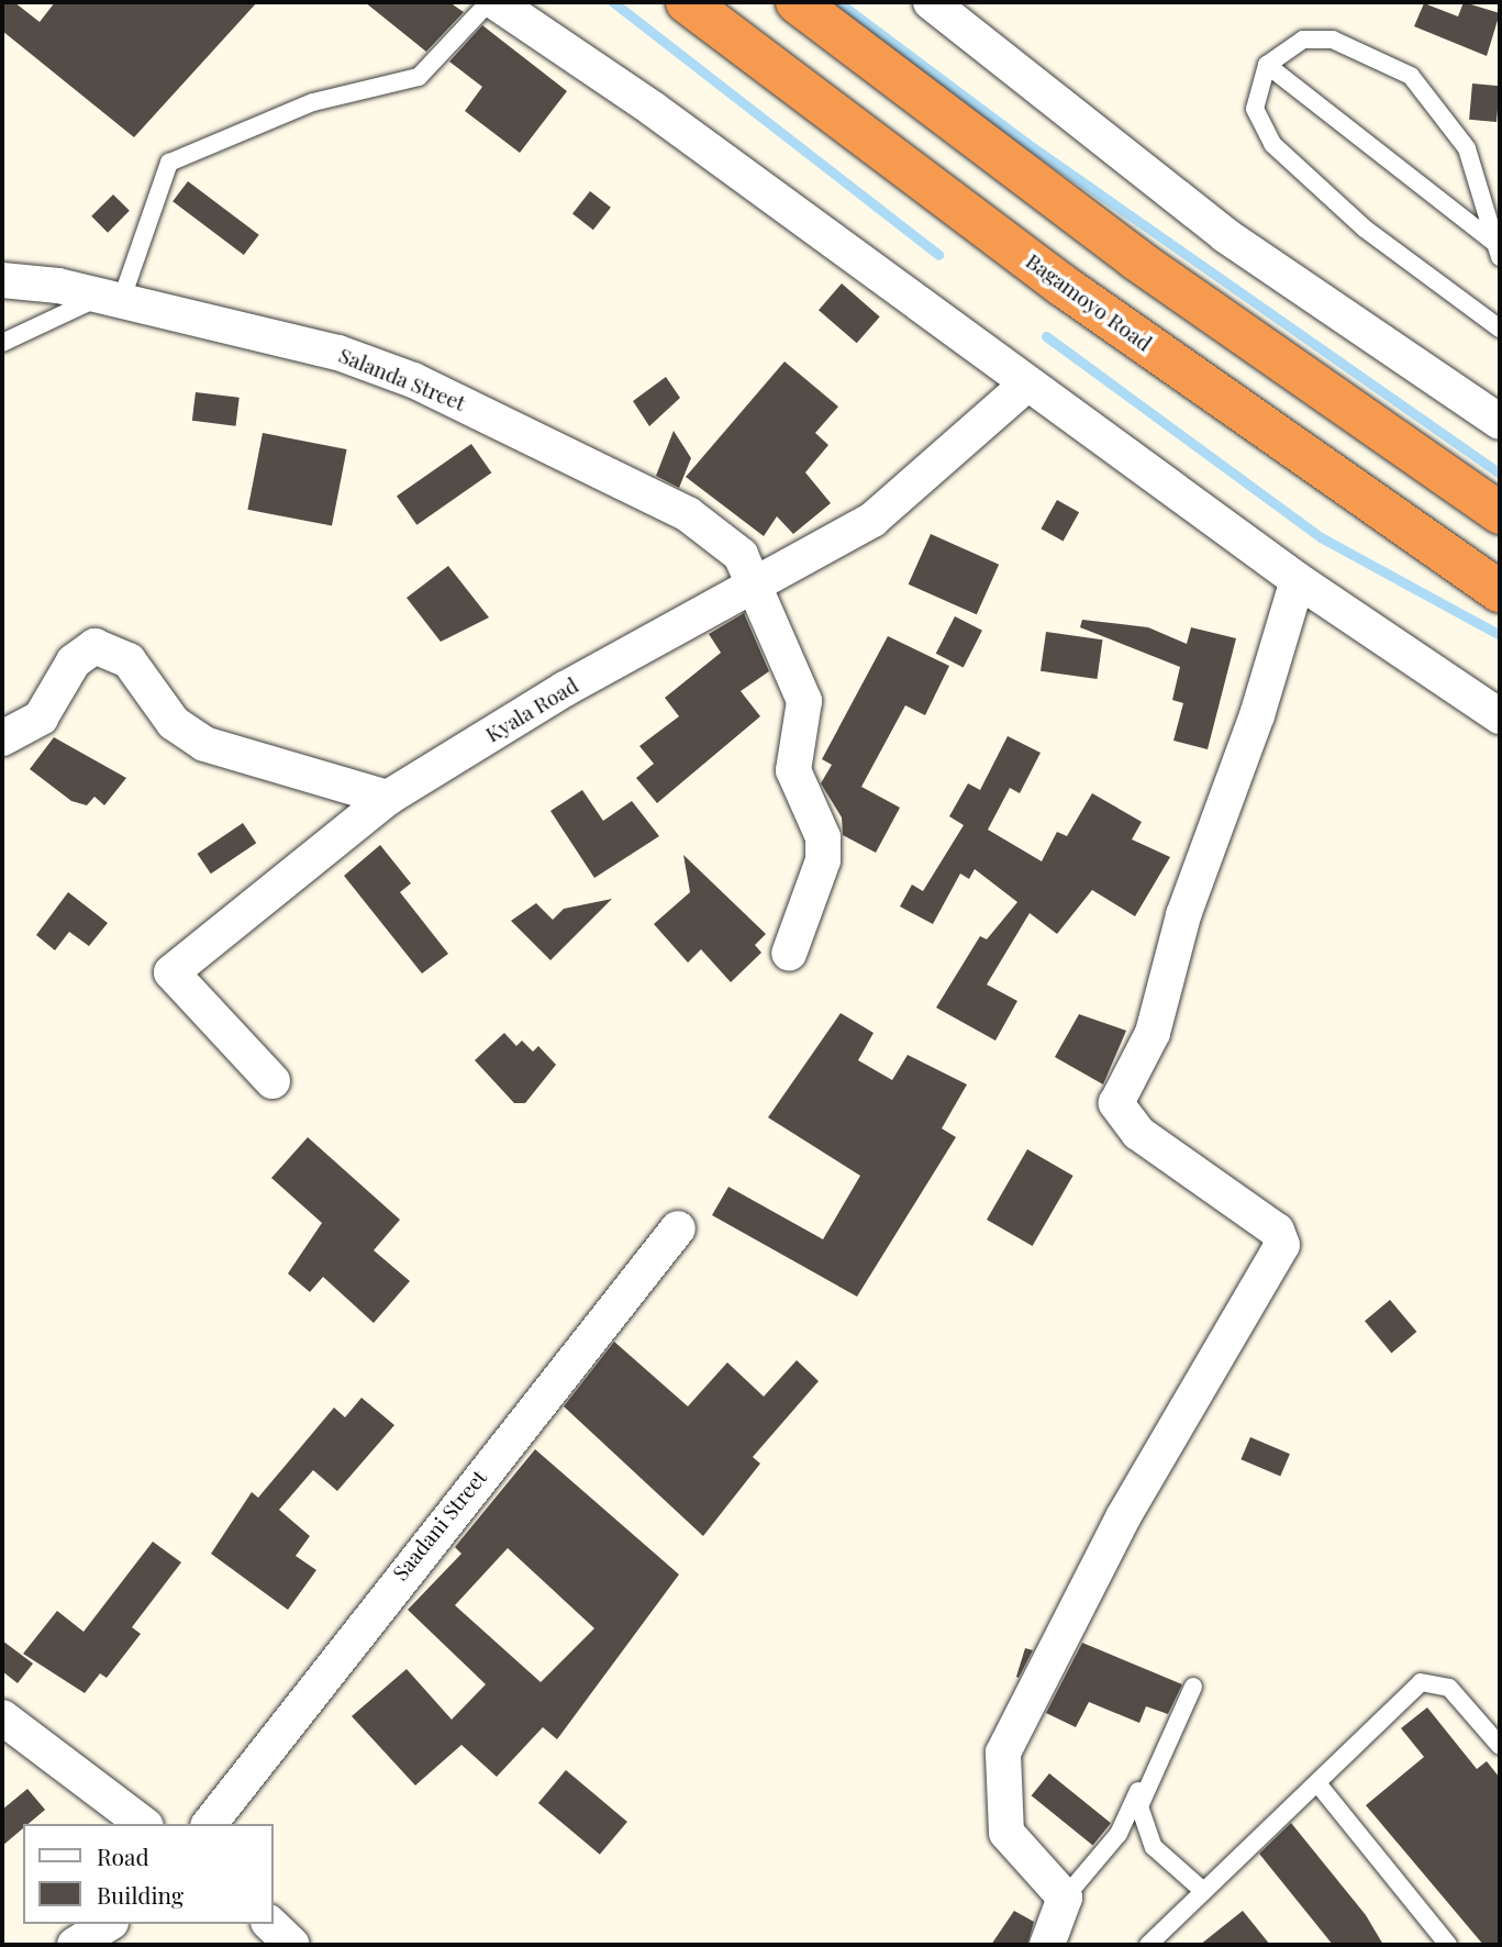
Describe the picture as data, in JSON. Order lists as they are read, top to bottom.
{
  "streets": {
    "highway": ["Bagamoyo Road"],
    "street": ["Salanda Street", "Kyala Road", "Saadani Street"]
  },
  "crossings": [
    ["Salanda Street", "Kyala Road"]
  ],
  "legend": ["Road", "Building"]
}
